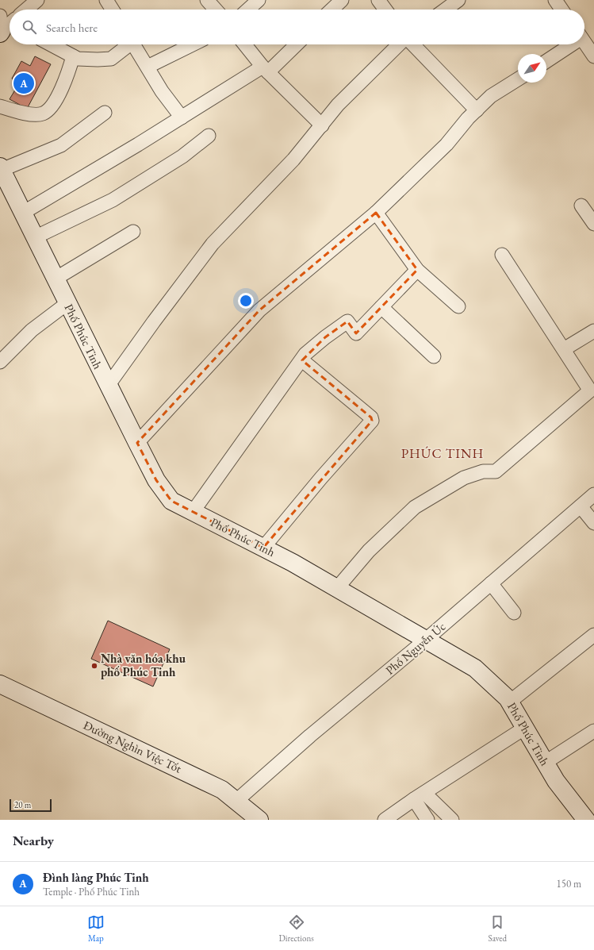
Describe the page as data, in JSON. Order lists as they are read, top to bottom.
{
  "streets": {
    "street": ["Phố Phúc Tinh", "Phố Nguyễn Úc", "Đường Nghìn Việc Tốt"]
  },
  "crossings": [
    ["Phố Phúc Tinh", "Phố Nguyễn Úc"],
    ["Phố Nguyễn Úc", "Đường Nghìn Việc Tốt"]
  ],
  "districts": ["PHÚC TINH"],
  "places": ["Nhà văn hóa khu phố Phúc Tinh"],
  "scale_bar": "20 m",
  "north": "top right",
  "page": {
    "search": "Search here",
    "pins": "A",
    "scale": "20 m",
    "heading": "Nearby",
    "list": [
      {
        "mark": "A",
        "name": "Đình làng Phúc Tinh",
        "note": "Temple · Phố Phúc Tinh",
        "value": "150 m"
      }
    ],
    "nav": ["Map", "Directions", "Saved"]
  }
}
